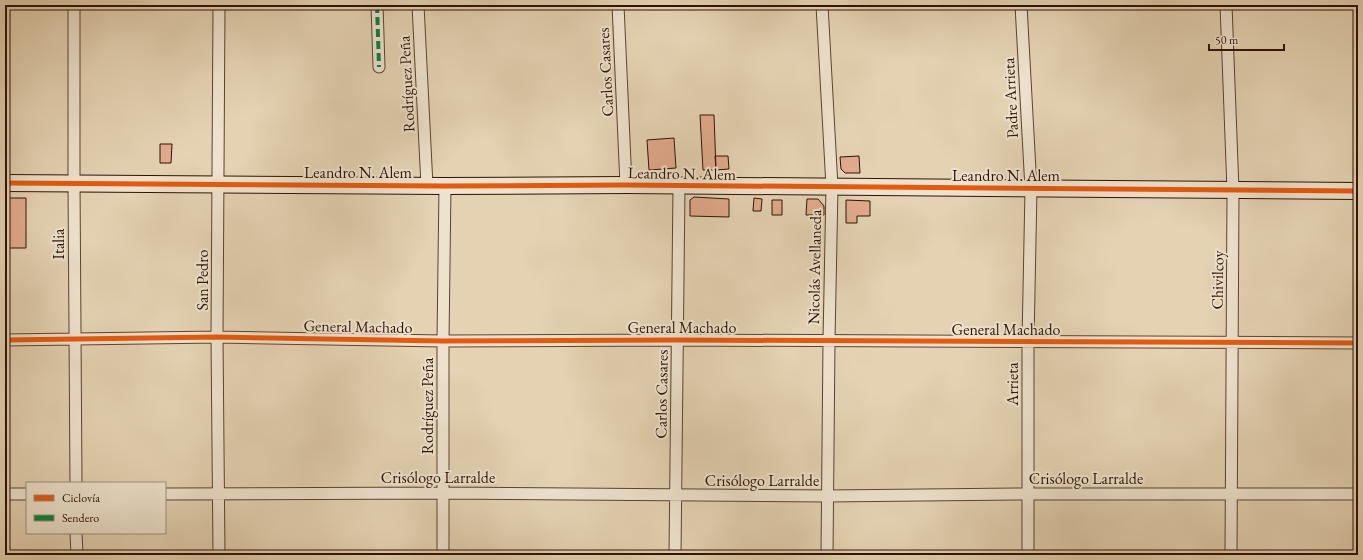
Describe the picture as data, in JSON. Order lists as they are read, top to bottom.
{
  "streets": {
    "street": [
      "Carlos Casares",
      "Rodríguez Peña",
      "Padre Arrieta",
      "Leandro N. Alem",
      "Italia",
      "Nicolás Avellaneda",
      "San Pedro",
      "Chivilcoy",
      "General Machado",
      "Arrieta",
      "Crisólogo Larralde"
    ]
  },
  "crossings": [
    ["Carlos Casares", "Leandro N. Alem"],
    ["Carlos Casares", "General Machado"],
    ["Carlos Casares", "Crisólogo Larralde"],
    ["Rodríguez Peña", "Leandro N. Alem"],
    ["Rodríguez Peña", "General Machado"],
    ["Rodríguez Peña", "Crisólogo Larralde"],
    ["Padre Arrieta", "Leandro N. Alem"],
    ["Padre Arrieta", "Arrieta"],
    ["Leandro N. Alem", "Italia"],
    ["Leandro N. Alem", "Nicolás Avellaneda"],
    ["Leandro N. Alem", "San Pedro"],
    ["Leandro N. Alem", "Chivilcoy"],
    ["Leandro N. Alem", "Arrieta"],
    ["Italia", "General Machado"],
    ["Nicolás Avellaneda", "General Machado"],
    ["Nicolás Avellaneda", "Crisólogo Larralde"],
    ["San Pedro", "General Machado"],
    ["San Pedro", "Crisólogo Larralde"],
    ["Chivilcoy", "General Machado"],
    ["Chivilcoy", "Crisólogo Larralde"],
    ["General Machado", "Arrieta"],
    ["Arrieta", "Crisólogo Larralde"]
  ],
  "legend": ["Ciclovía", "Sendero"],
  "scale_bar": "50 m"
}
